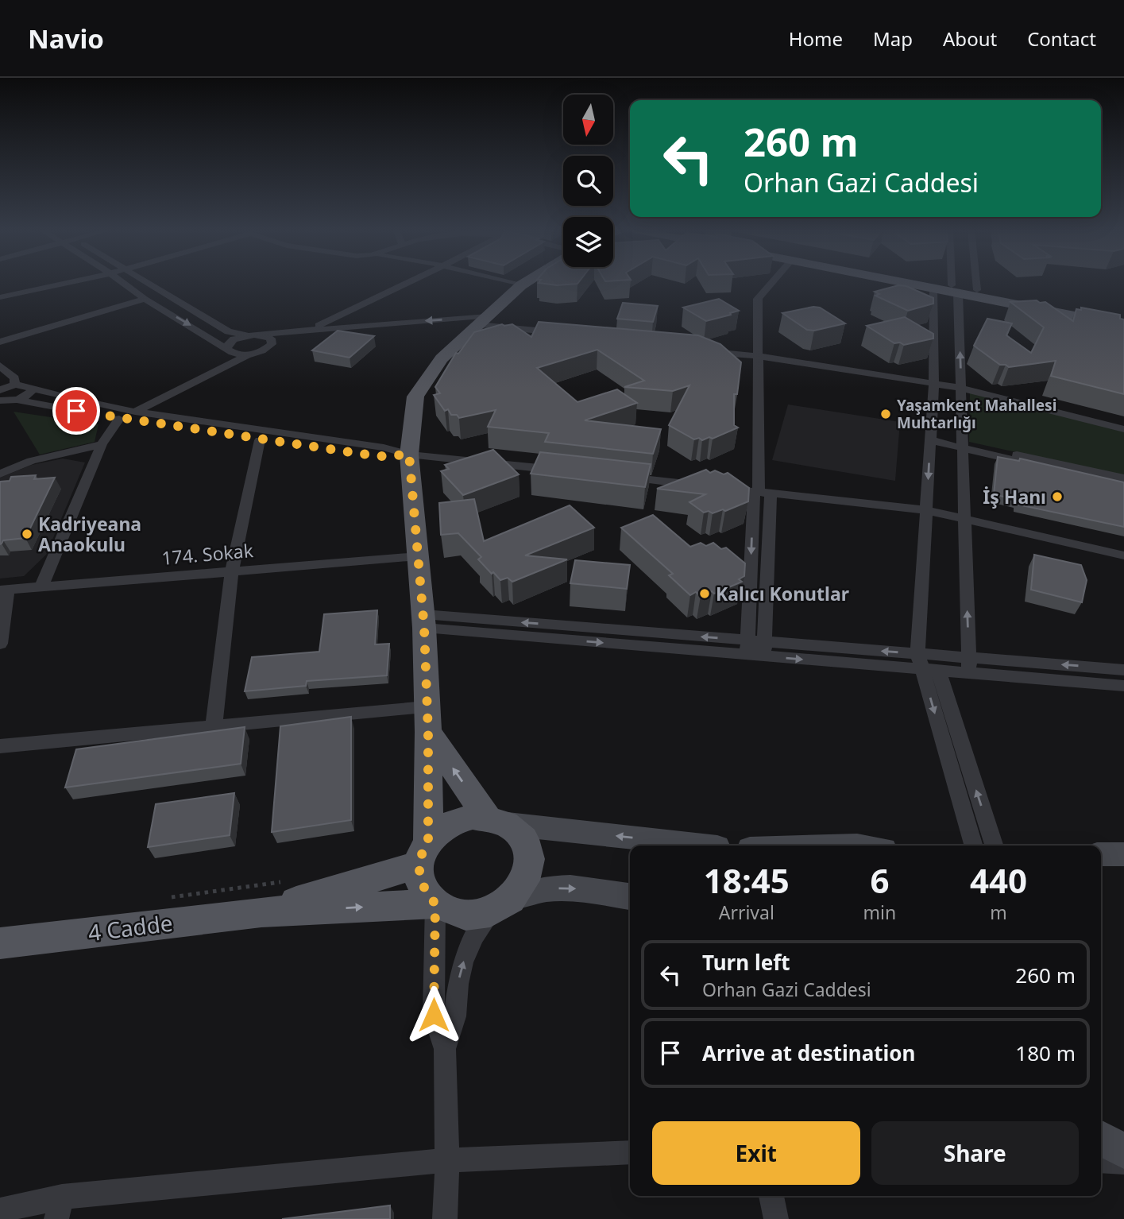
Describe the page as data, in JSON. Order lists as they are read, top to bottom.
{
  "streets": {
    "main road": ["4 Cadde"],
    "street": ["174. Sokak"]
  },
  "places": [
    "Yaşamkent Mahallesi Muhtarlığı",
    "İş Hanı",
    "Kadriyeana Anaokulu",
    "Kalıcı Konutlar"
  ],
  "north": "bottom",
  "page": {
    "header": "Navio",
    "nav": [
      "Home",
      "Map",
      "About",
      "Contact"
    ],
    "turn": ["260 m", "Orhan Gazi Caddesi"],
    "eta": [
      "18:45",
      "Arrival",
      "6",
      "min",
      "440",
      "m"
    ],
    "list": [
      {
        "name": "Turn left",
        "note": "Orhan Gazi Caddesi",
        "value": "260 m"
      },
      {
        "name": "Arrive at destination",
        "value": "180 m"
      }
    ],
    "buttons": ["Exit", "Share"]
  }
}
